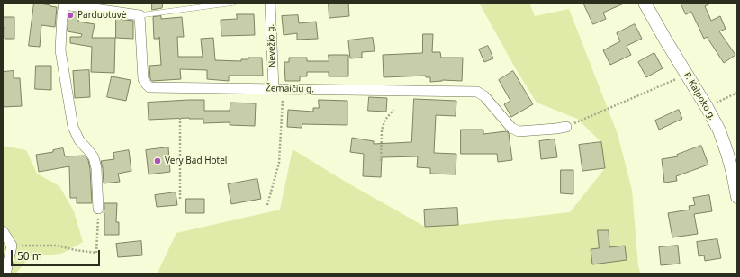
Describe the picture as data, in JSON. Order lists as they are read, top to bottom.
{
  "streets": {
    "street": ["Nevėžio g.", "Žemaičių g.", "P. Kalpoko g."]
  },
  "crossings": [
    ["Nevėžio g.", "Žemaičių g."]
  ],
  "places": ["Parduotuvė", "Very Bad Hotel"],
  "scale_bar": "50 m"
}
